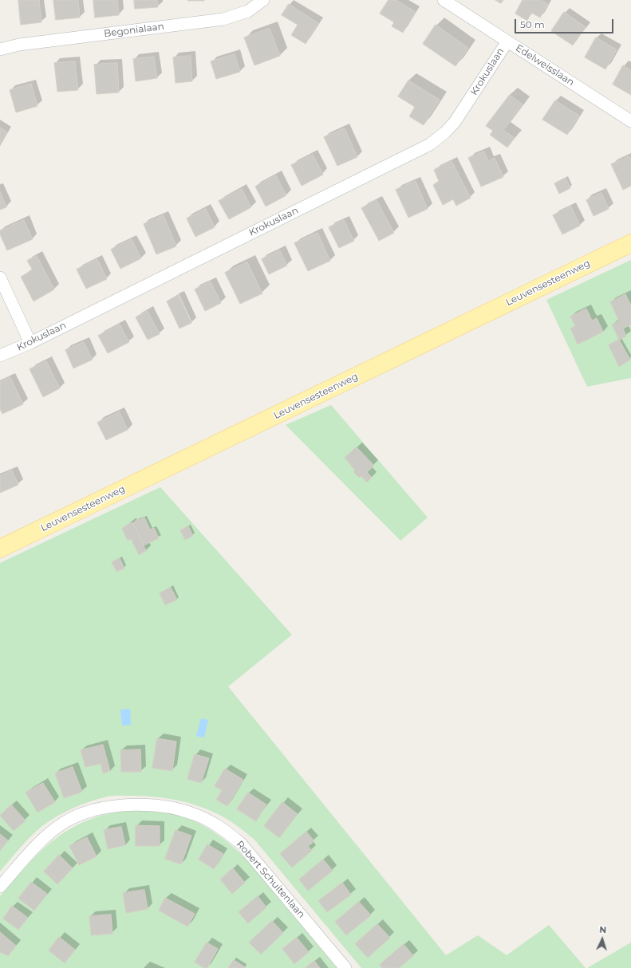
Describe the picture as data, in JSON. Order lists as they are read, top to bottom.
{
  "streets": {
    "main road": ["Leuvensesteenweg"],
    "street": [
      "Begonialaan",
      "Edelweisslaan",
      "Krokuslaan",
      "Robert Schuitenlaan"
    ]
  },
  "crossings": [
    ["Edelweisslaan", "Krokuslaan"]
  ],
  "scale_bar": "50 m",
  "north": "top"
}
